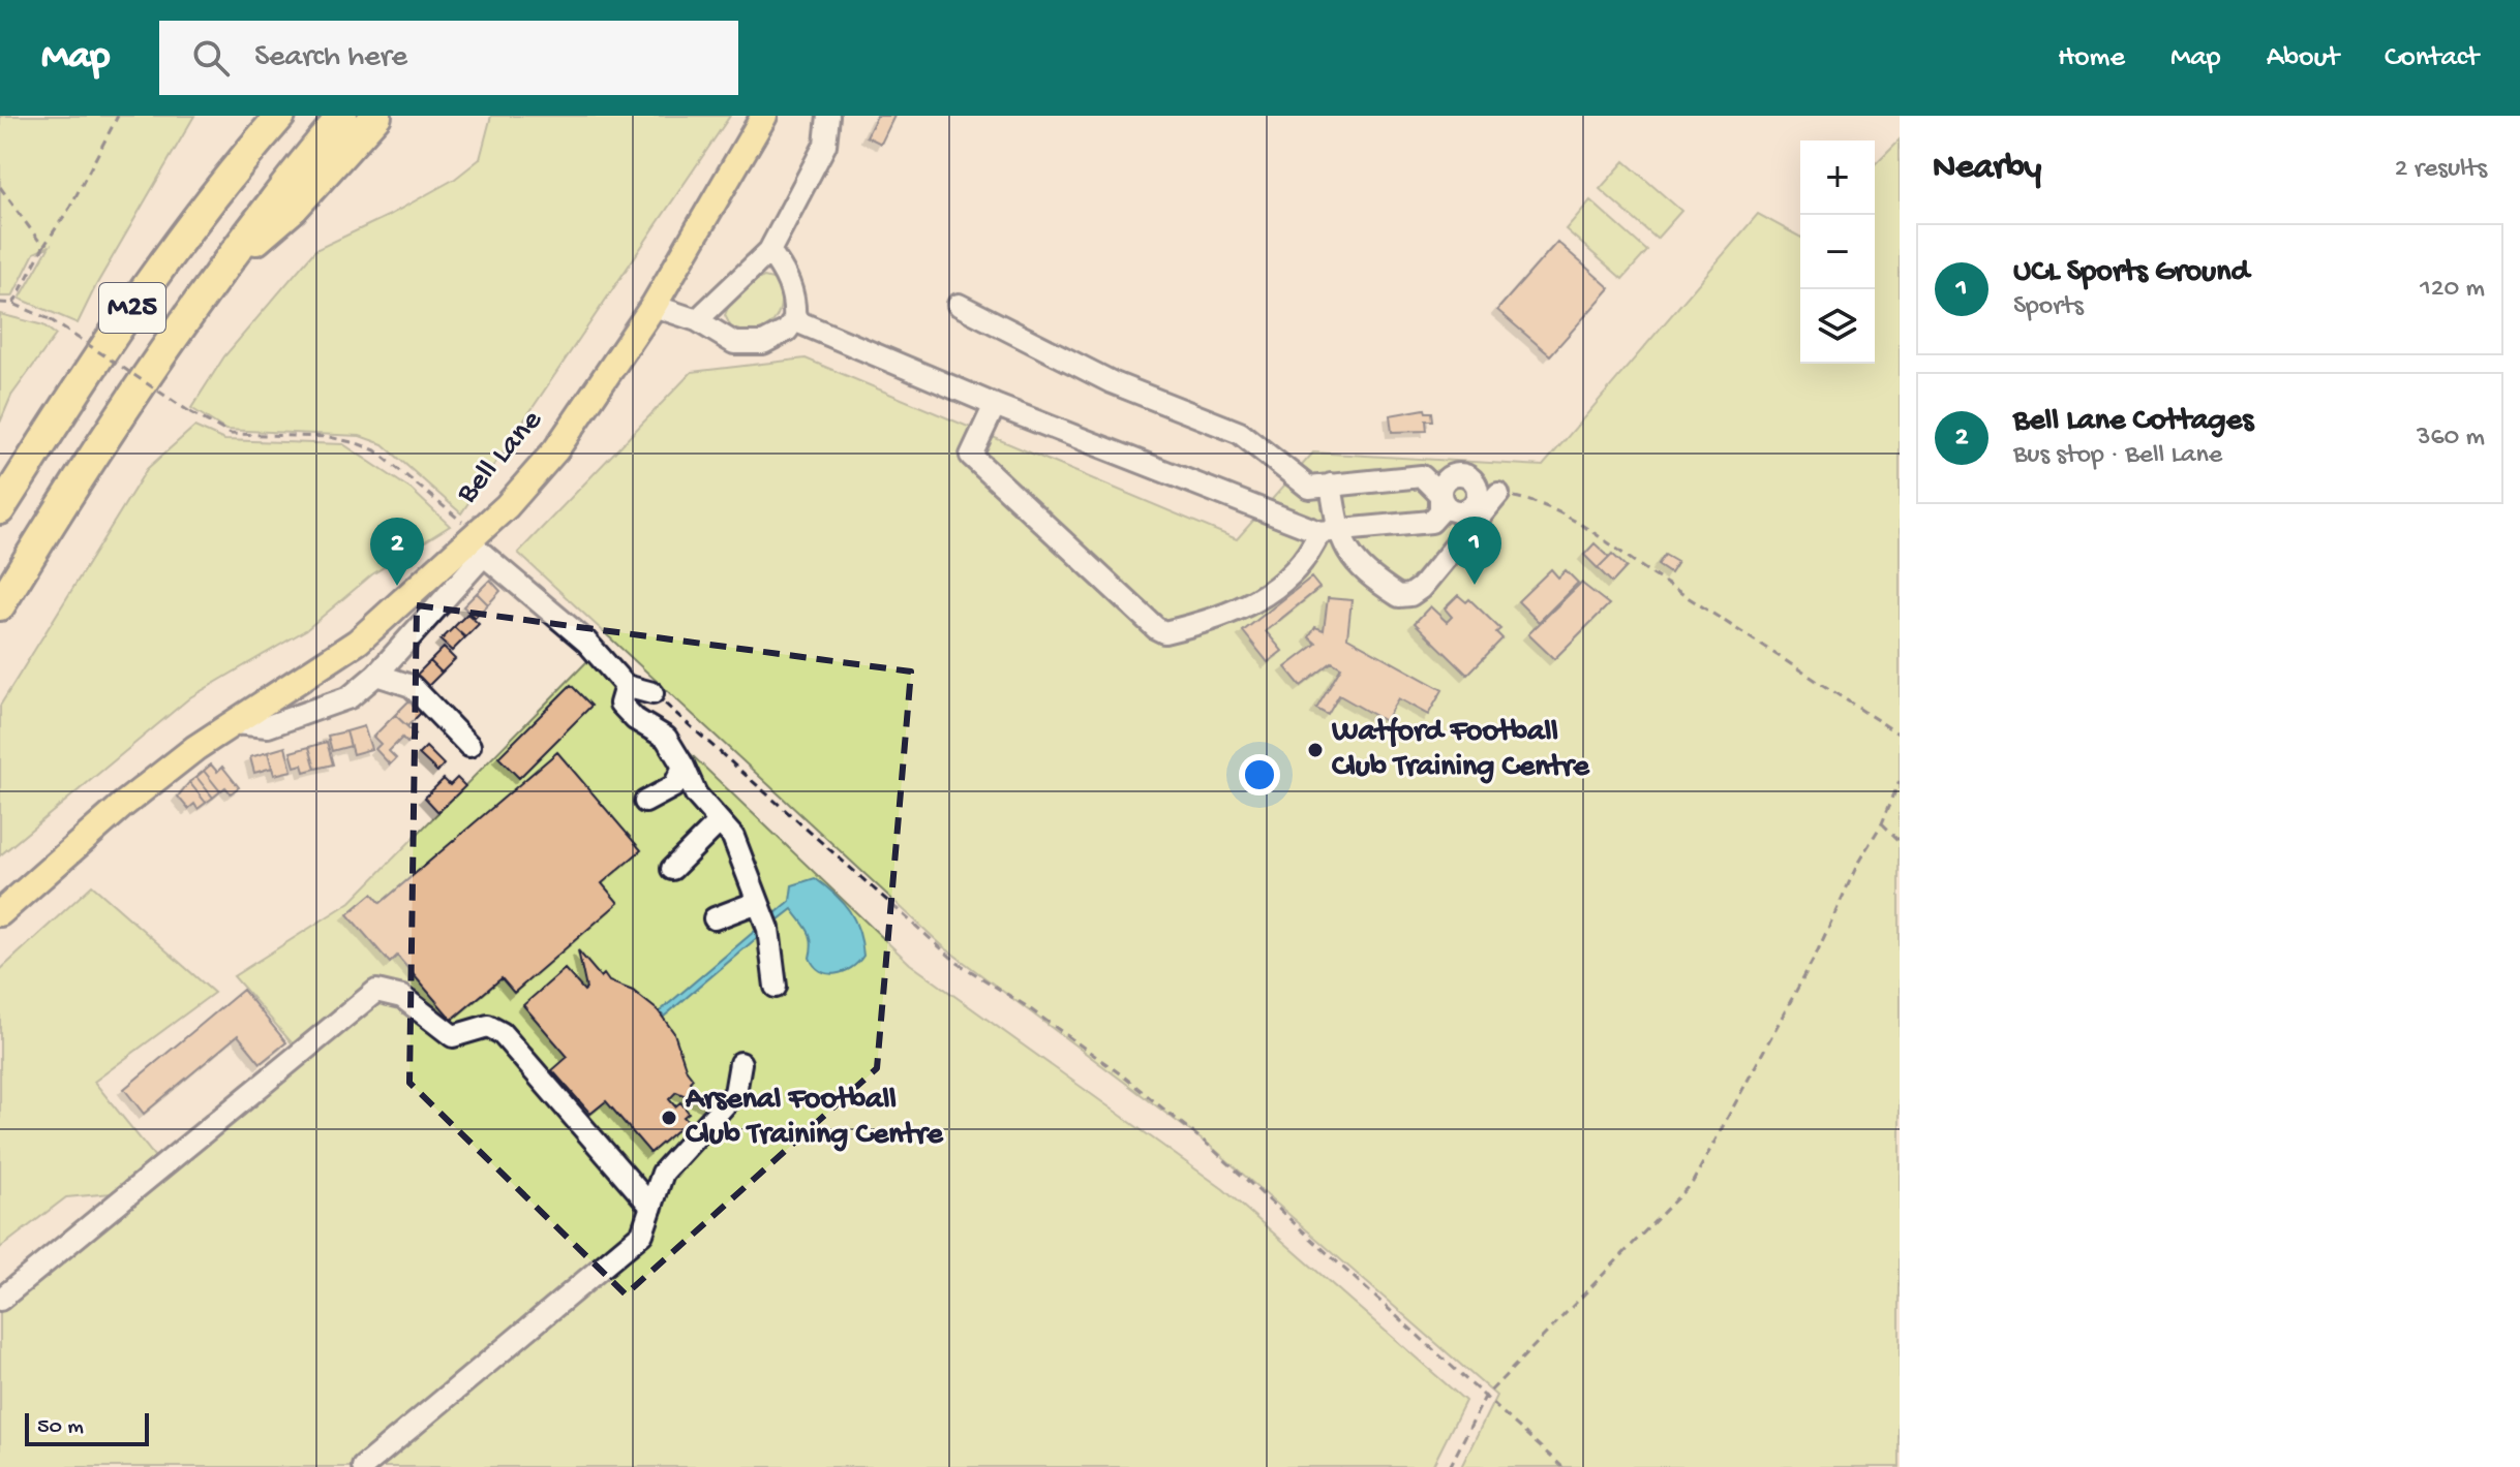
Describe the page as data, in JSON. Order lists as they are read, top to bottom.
{
  "streets": {
    "highway": ["M25"],
    "main road": ["Bell Lane"]
  },
  "places": ["Watford Football Club Training Centre", "Arsenal Football Club Training Centre"],
  "scale_bar": "50 m",
  "page": {
    "header": "Map",
    "search": "Search here",
    "nav": [
      "Home",
      "Map",
      "About",
      "Contact"
    ],
    "heading": ["Nearby", "2 results"],
    "map_buttons": ["+", "−"],
    "list": [
      {
        "mark": "1",
        "name": "UCL Sports Ground",
        "note": "Sports",
        "value": "120 m"
      },
      {
        "mark": "2",
        "name": "Bell Lane Cottages",
        "note": "Bus stop · Bell Lane",
        "value": "360 m"
      }
    ],
    "pins": ["1", "2"],
    "scale": "50 m"
  }
}
